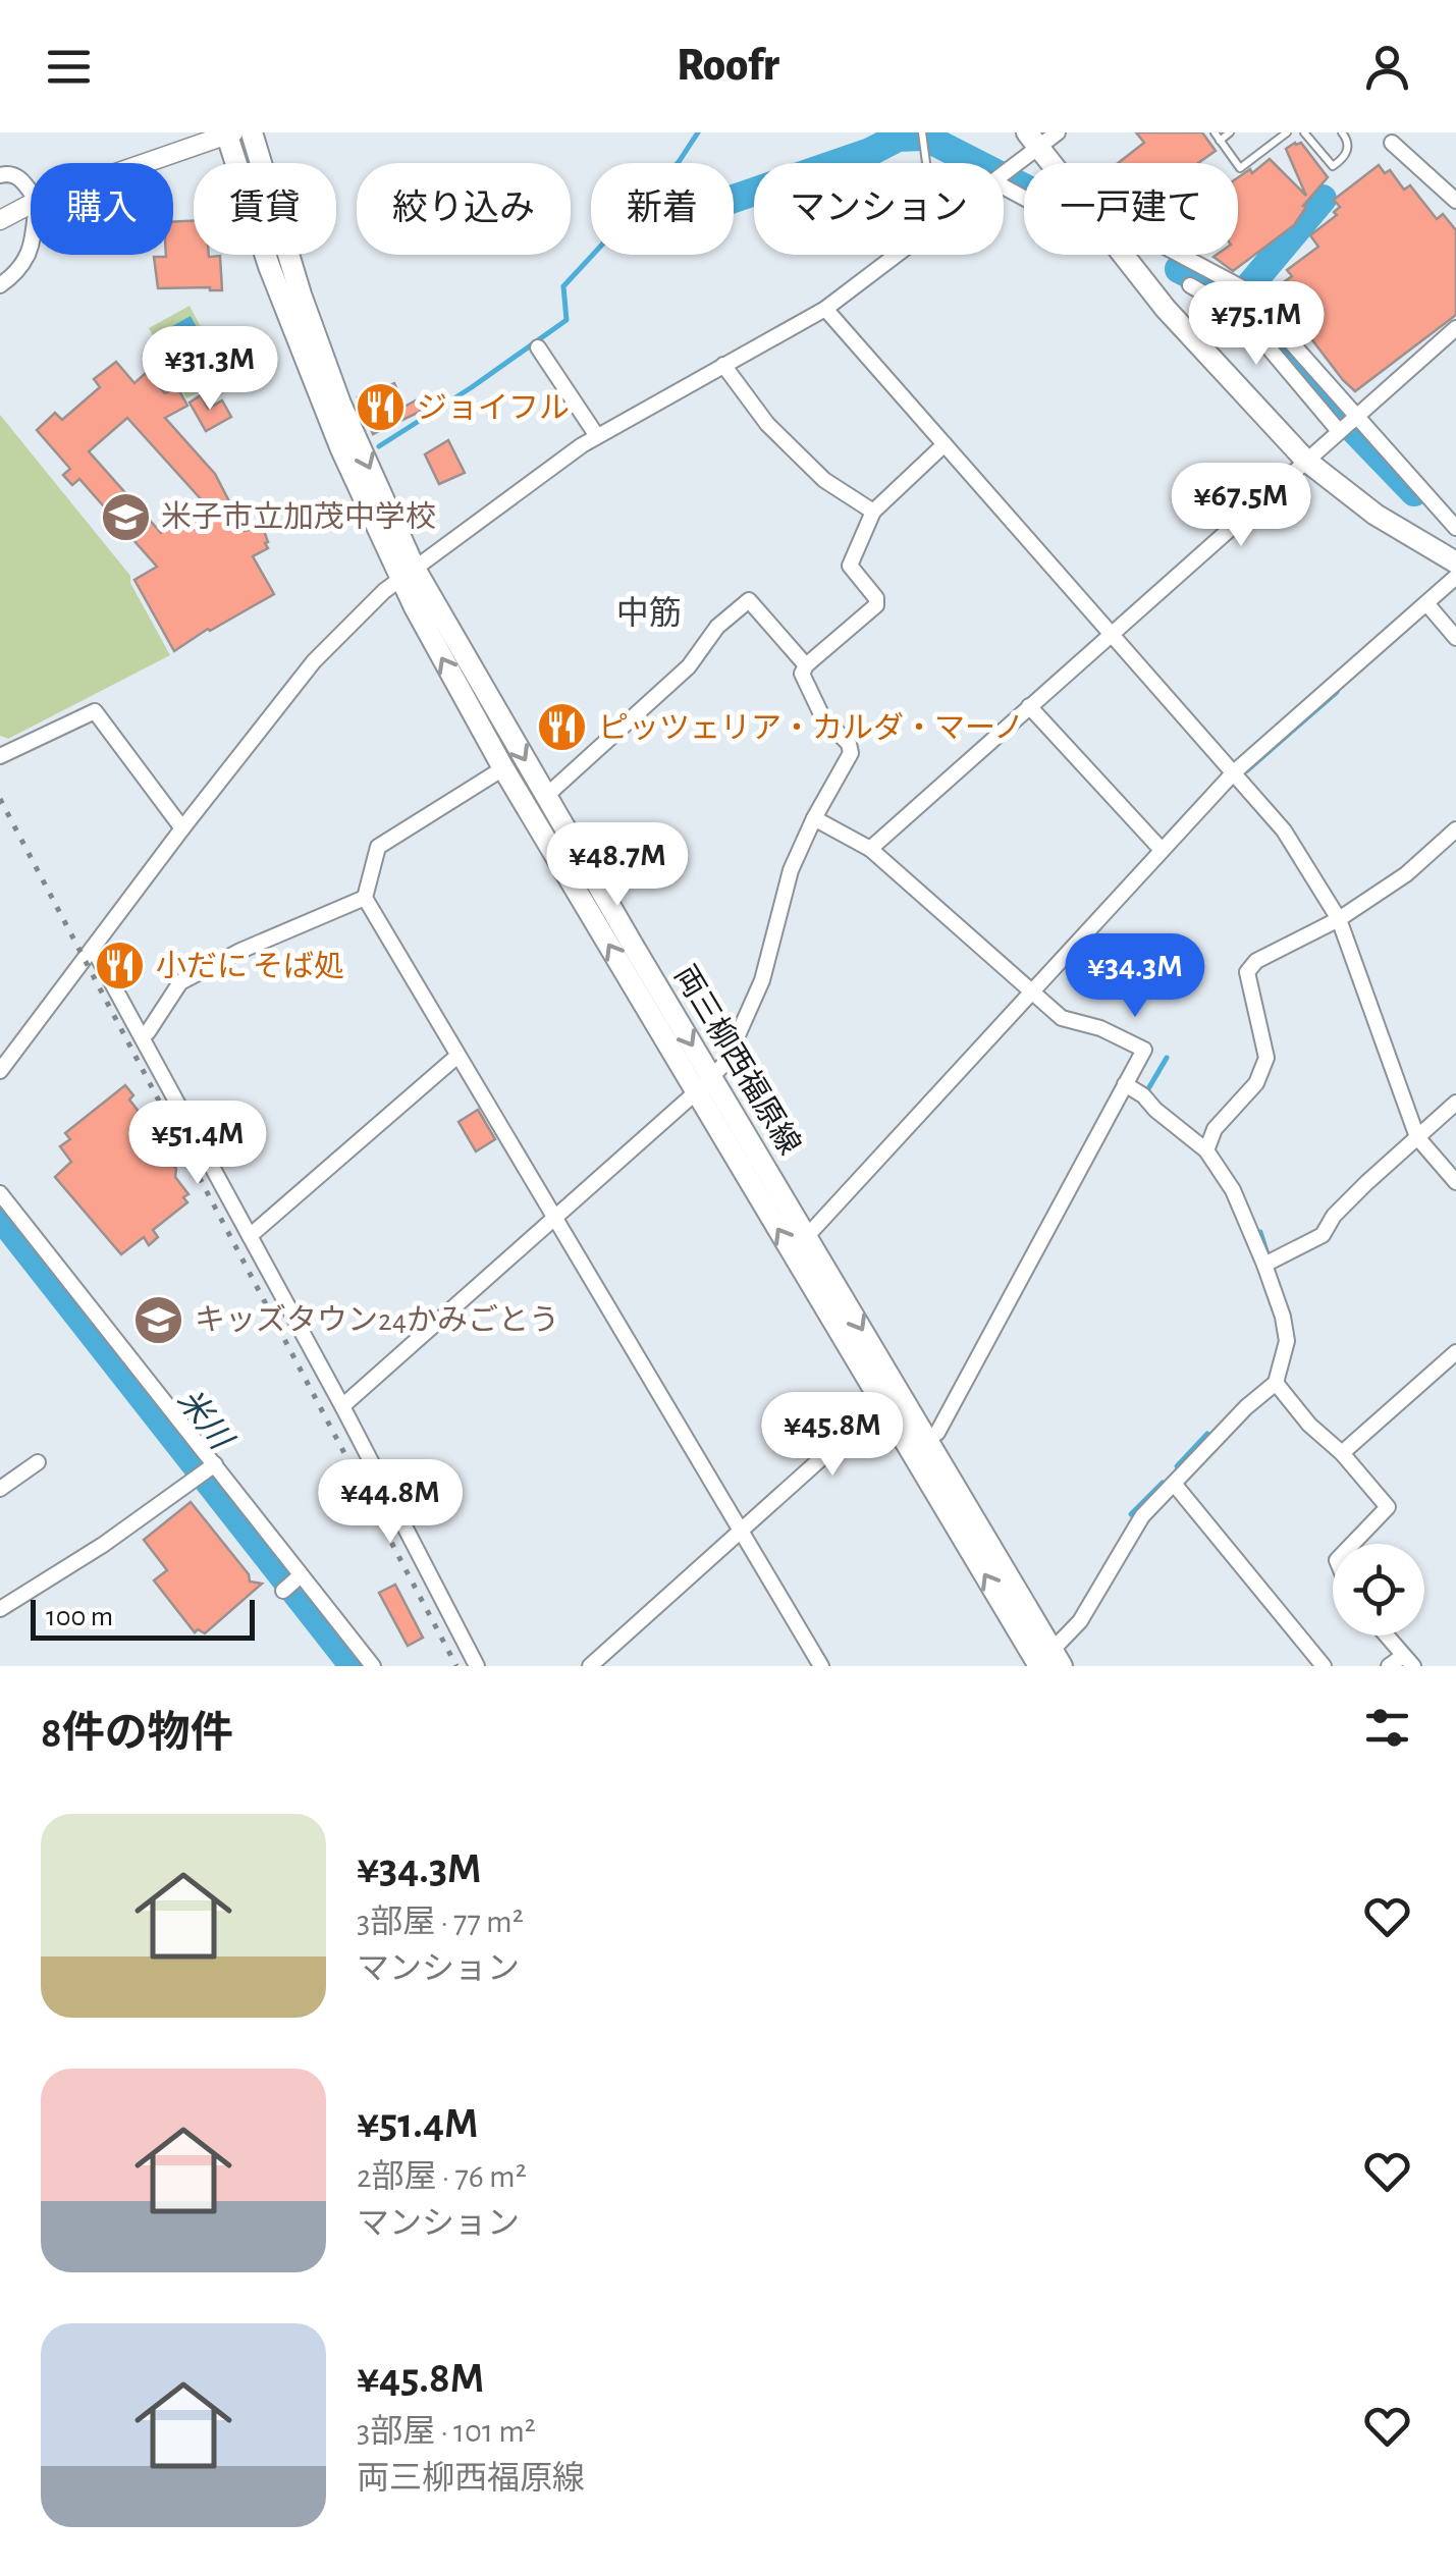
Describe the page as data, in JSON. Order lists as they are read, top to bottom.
{
  "streets": {
    "main road": ["両三柳西福原線"]
  },
  "districts": ["中筋"],
  "water": ["米川"],
  "places": {
    "restaurant": ["ジョイフル", "ピッツェリア・カルダ・マーノ", "小だに そば処"],
    "school or university": ["米子市立加茂中学校", "キッズタウン24かみごとう"]
  },
  "scale_bar": "100 m",
  "page": {
    "header": "Roofr",
    "chip": [
      "購入",
      "賃貸",
      "絞り込み",
      "新着",
      "マンション",
      "一戸建て"
    ],
    "price": [
      "¥75.1M",
      "¥31.3M",
      "¥67.5M",
      "¥48.7M",
      "¥34.3M",
      "¥51.4M",
      "¥45.8M",
      "¥44.8M"
    ],
    "scale": "100 m",
    "heading": "8件の物件",
    "list": [
      {
        "name": "¥34.3M",
        "note": "3部屋 · 77 m² · マンション"
      },
      {
        "name": "¥51.4M",
        "note": "2部屋 · 76 m² · マンション"
      },
      {
        "name": "¥45.8M",
        "note": "3部屋 · 101 m² · 両三柳西福原線"
      }
    ]
  }
}
